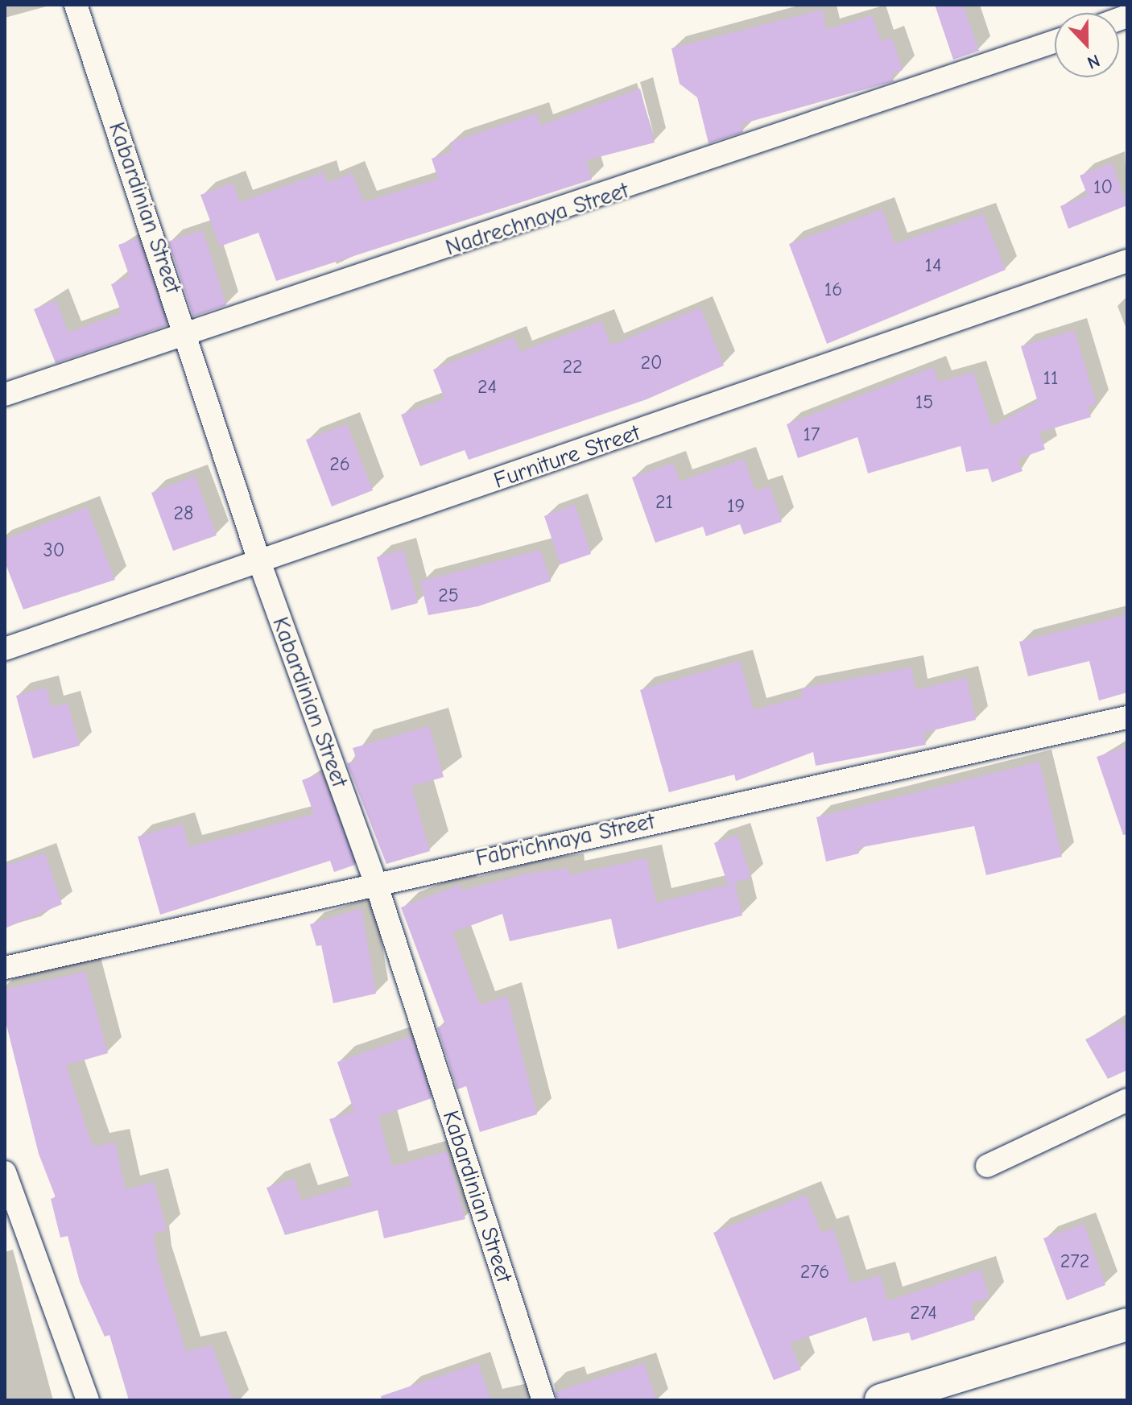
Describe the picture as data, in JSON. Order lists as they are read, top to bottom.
{
  "streets": {
    "street": [
      "Kabardinian Street",
      "Nadrechnaya Street",
      "Furniture Street",
      "Fabrichnaya Street"
    ]
  },
  "crossings": [
    ["Kabardinian Street", "Nadrechnaya Street"],
    ["Kabardinian Street", "Furniture Street"],
    ["Kabardinian Street", "Fabrichnaya Street"]
  ],
  "house_numbers": [
    "10",
    "14",
    "16",
    "20",
    "22",
    "11",
    "24",
    "15",
    "17",
    "26",
    "21",
    "19",
    "28",
    "30",
    "25",
    "272",
    "276",
    "274"
  ],
  "north": "bottom"
}
